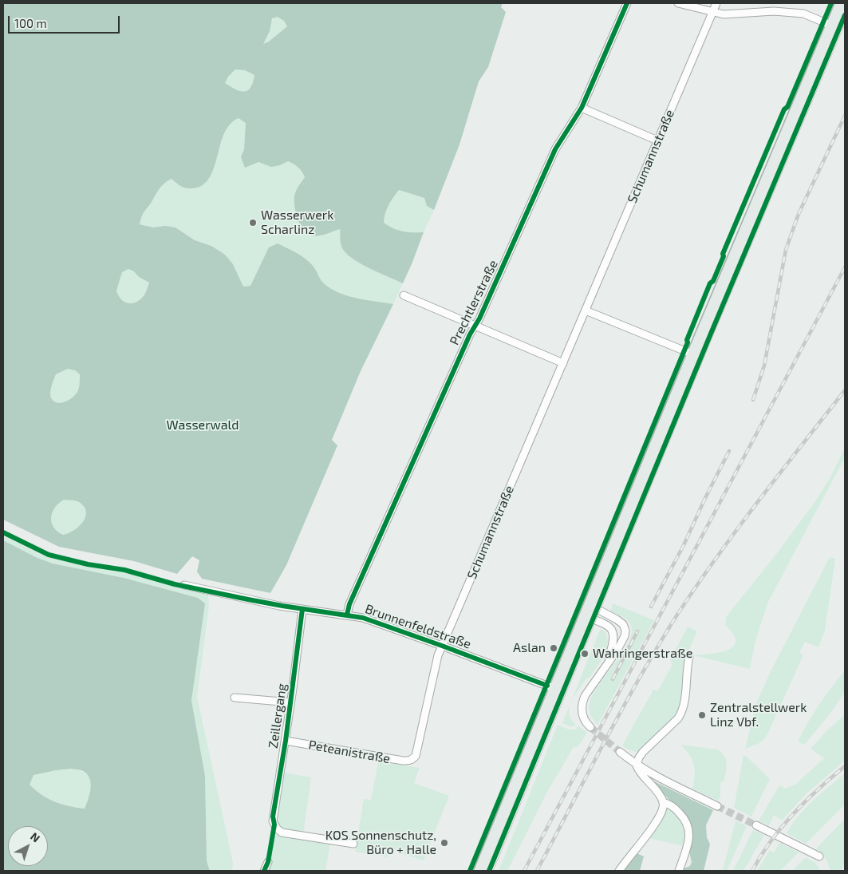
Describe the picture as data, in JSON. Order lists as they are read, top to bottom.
{
  "streets": {
    "street": [
      "Schumannstraße",
      "Prechtlerstraße",
      "Brunnenfeldstraße",
      "Zeillergang",
      "Peteanistraße"
    ]
  },
  "crossings": [
    ["Schumannstraße", "Brunnenfeldstraße"],
    ["Schumannstraße", "Peteanistraße"],
    ["Prechtlerstraße", "Brunnenfeldstraße"],
    ["Brunnenfeldstraße", "Zeillergang"],
    ["Zeillergang", "Peteanistraße"]
  ],
  "parks": ["Wasserwald"],
  "places": [
    "Wasserwerk Scharlinz",
    "Aslan",
    "Wahringerstraße",
    "Zentralstellwerk Linz Vbf.",
    "KOS Sonnenschutz, Büro + Halle"
  ],
  "scale_bar": "100 m",
  "north": "top right"
}
